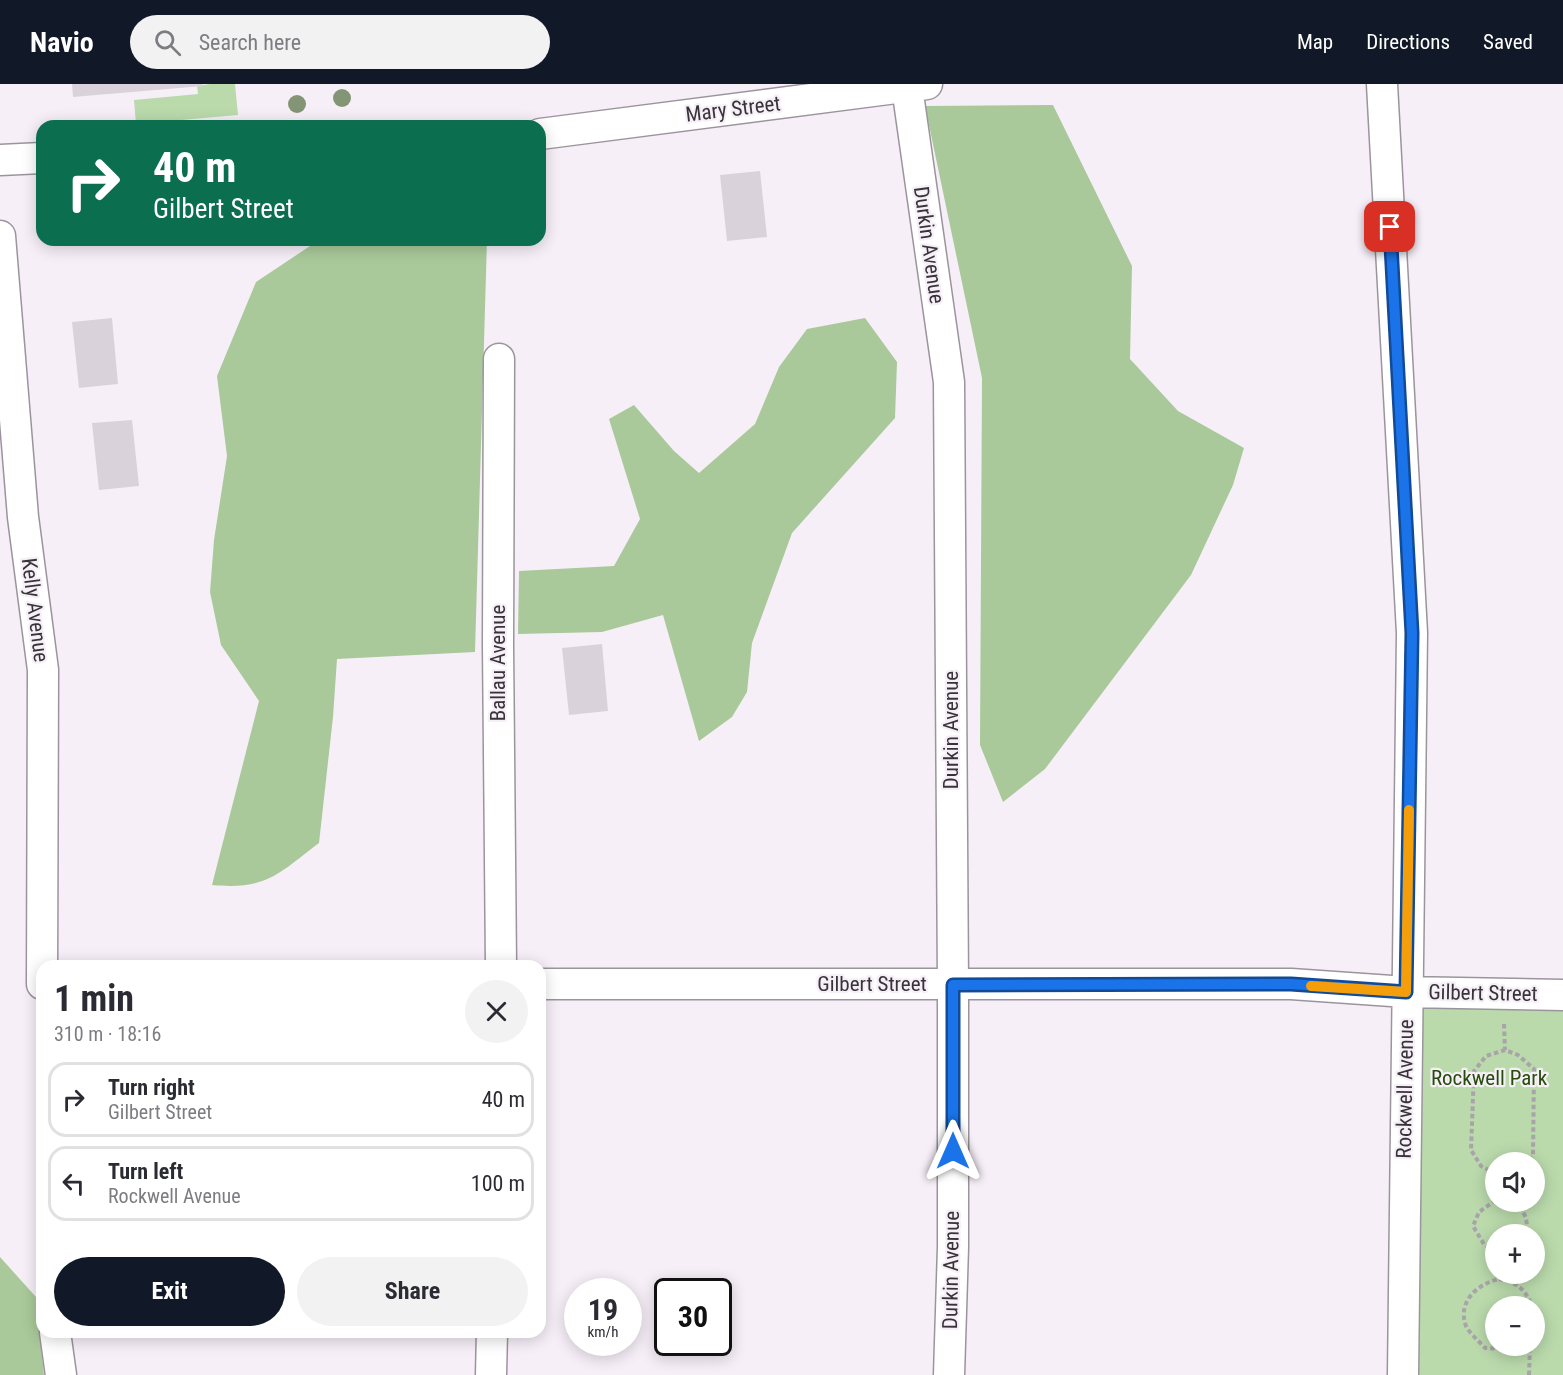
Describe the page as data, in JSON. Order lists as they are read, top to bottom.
{
  "streets": {
    "street": [
      "Mary Street",
      "Durkin Avenue",
      "Kelly Avenue",
      "Ballau Avenue",
      "Gilbert Street",
      "Rockwell Avenue"
    ]
  },
  "crossings": [
    ["Mary Street", "Durkin Avenue"],
    ["Durkin Avenue", "Gilbert Street"],
    ["Gilbert Street", "Rockwell Avenue"]
  ],
  "parks": ["Rockwell Park"],
  "page": {
    "header": "Navio",
    "search": "Search here",
    "nav": ["Map", "Directions", "Saved"],
    "turn": ["40 m", "Gilbert Street"],
    "heading": ["1 min", "310 m · 18:16"],
    "list": [
      {
        "name": "Turn right",
        "note": "Gilbert Street",
        "value": "40 m"
      },
      {
        "name": "Turn left",
        "note": "Rockwell Avenue",
        "value": "100 m"
      }
    ],
    "map_buttons": ["+", "−"],
    "buttons": ["Exit", "Share"],
    "speed": "19 km/h",
    "limit": "30"
  }
}
